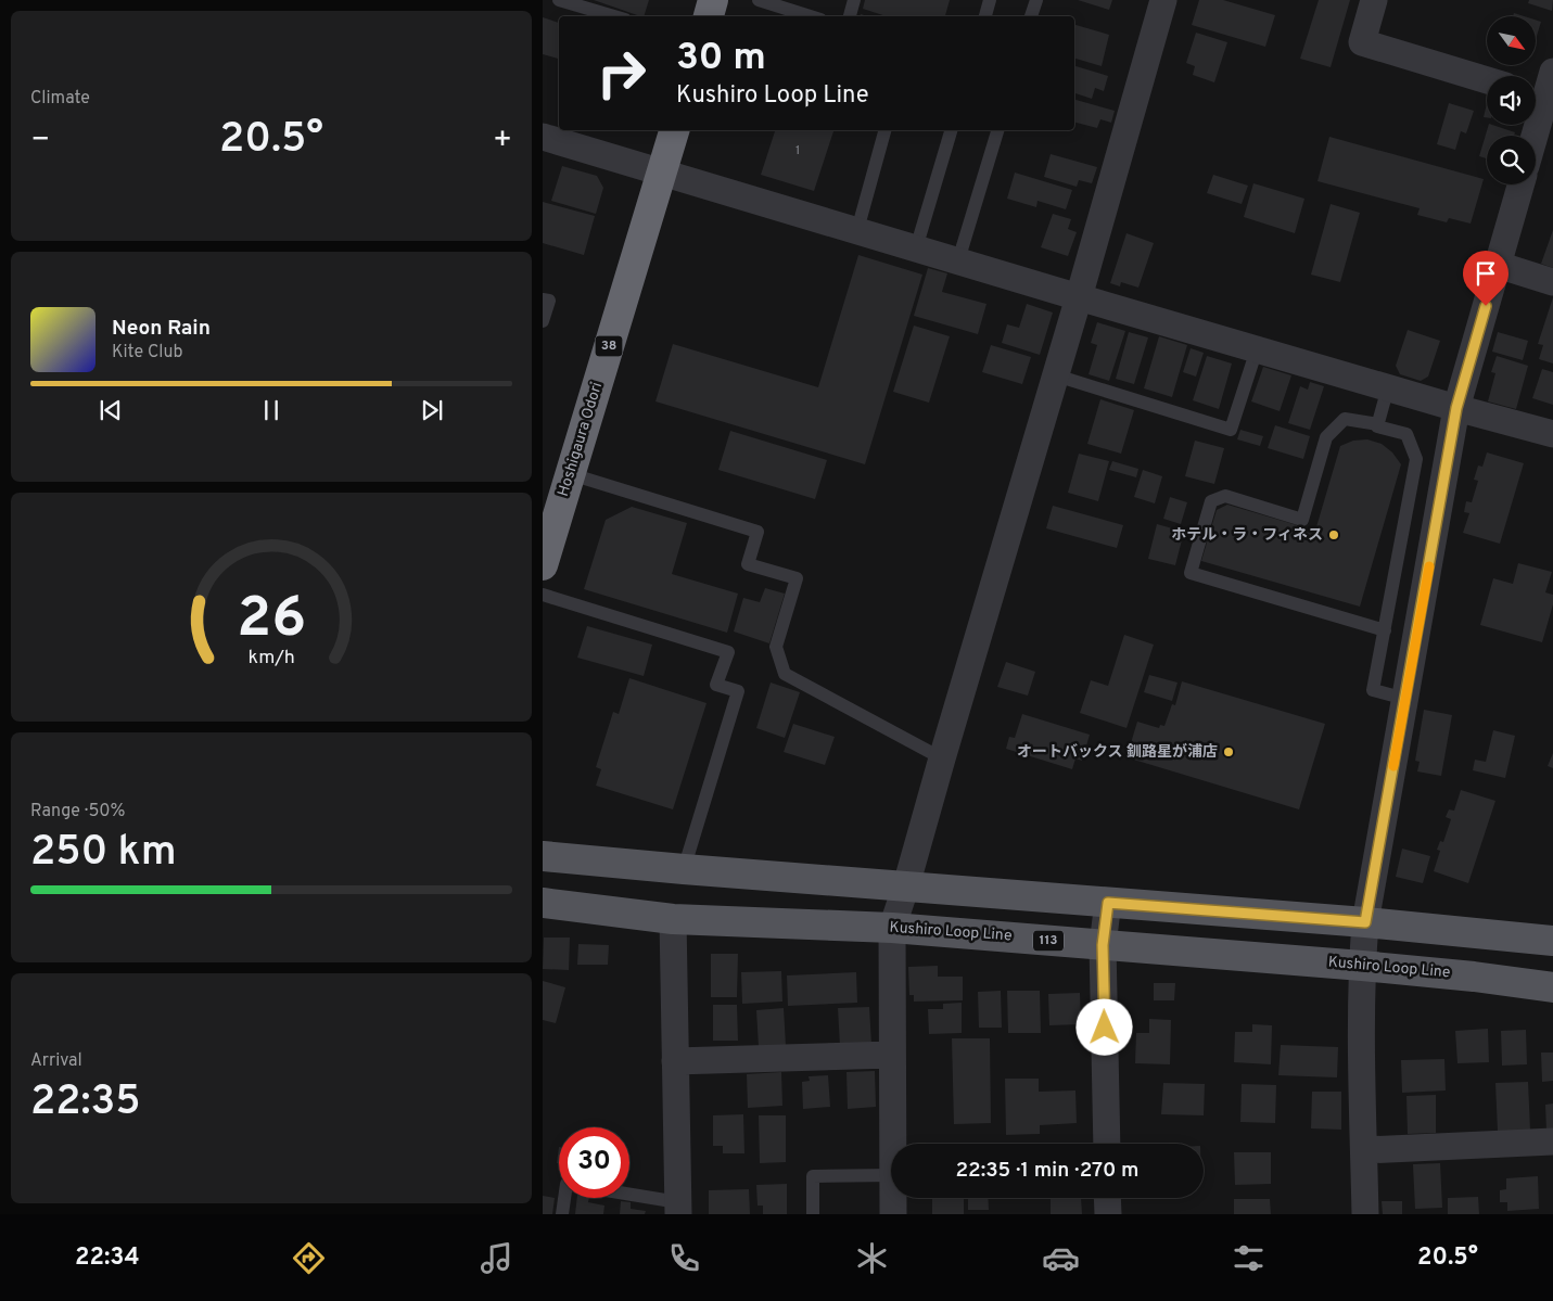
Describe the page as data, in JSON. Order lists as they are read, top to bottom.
{
  "streets": {
    "highway": ["38", "Hoshigaura Odori"],
    "main road": ["Kushiro Loop Line", "113"]
  },
  "places": ["ホテル・ラ・フィネス", "オートバックス 釧路星が浦店"],
  "house_numbers": ["1"],
  "north": "bottom right",
  "page": {
    "tile": [
      "Climate",
      ["Range · 50%", "250 km"],
      ["Arrival", "22:35"]
    ],
    "turn": ["30 m", "Kushiro Loop Line"],
    "heat": ["−", "20.5°", "+"],
    "song": ["Neon Rain", "Kite Club"],
    "limit": "30",
    "trip": "22:35 · 1 min · 270 m",
    "tabs": ["22:34", "20.5°"],
    "gauge": ["26", "km/h"]
  }
}
